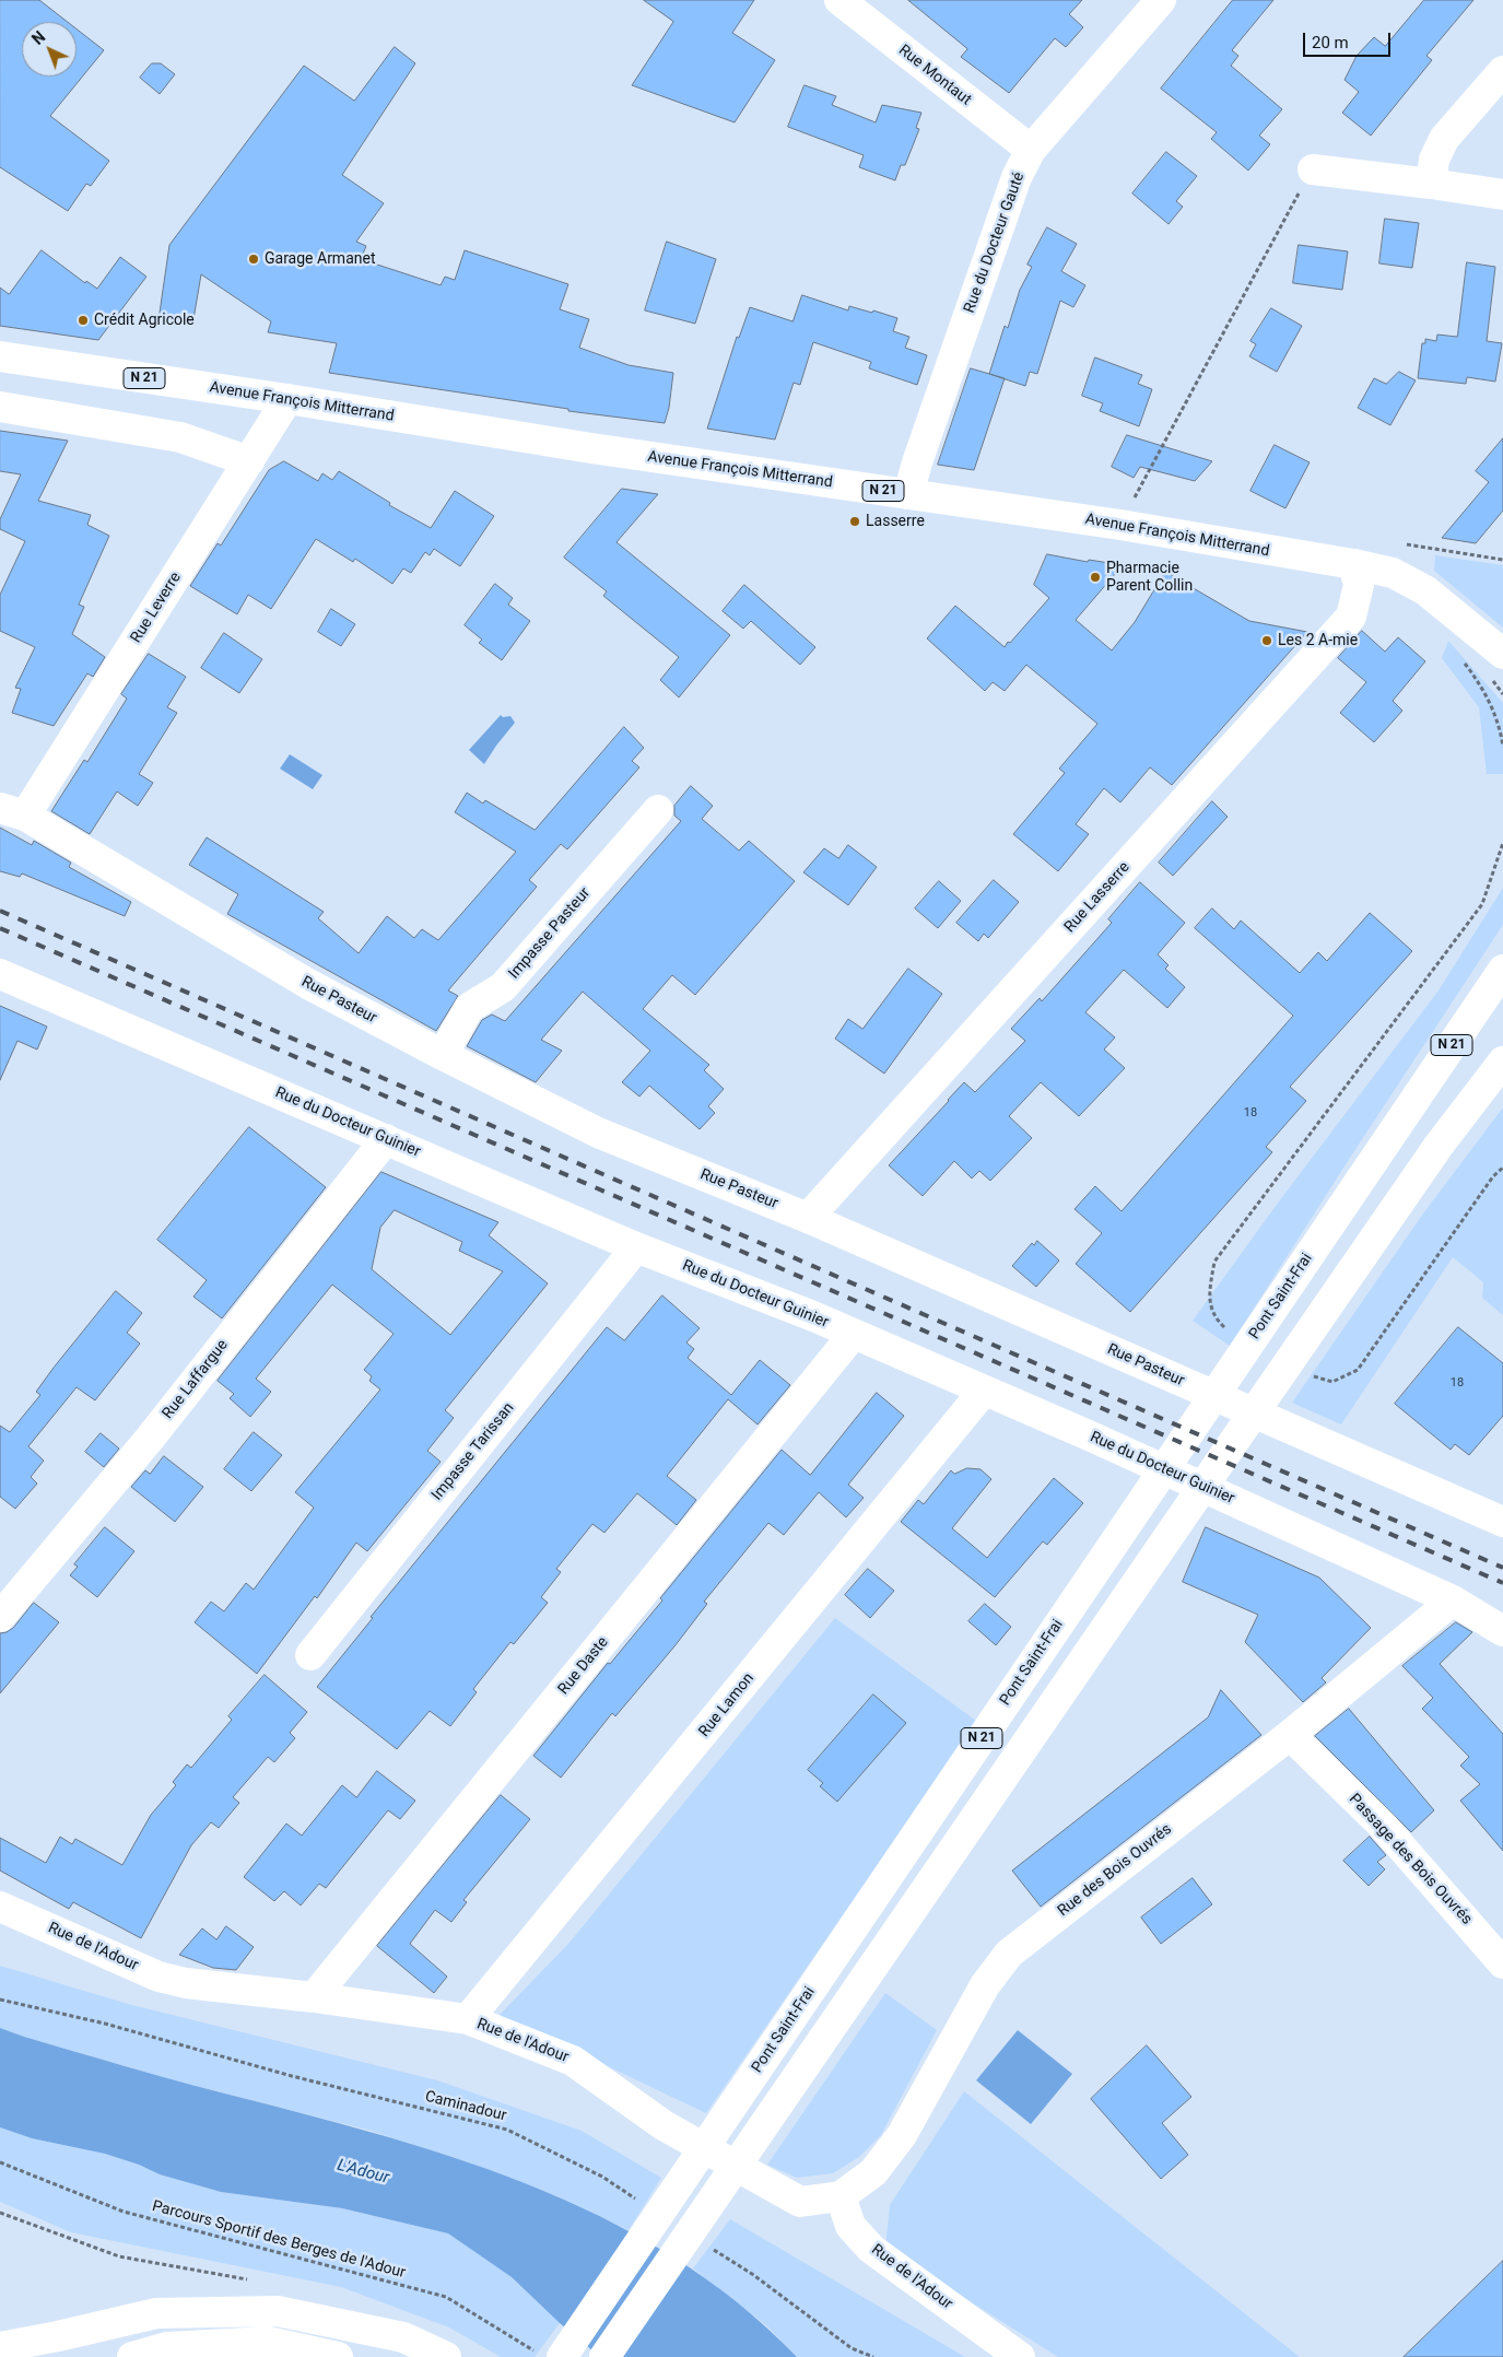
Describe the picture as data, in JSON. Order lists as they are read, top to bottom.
{
  "streets": {
    "street": [
      "Rue Montaut",
      "Rue du Docteur Gauté",
      "N 21",
      "Avenue François Mitterrand",
      "Rue Leverre",
      "Rue Lasserre",
      "Impasse Pasteur",
      "Rue Pasteur",
      "Rue du Docteur Guinier",
      "Pont Saint-Frai",
      "Rue Laffargue",
      "Impasse Tarissan",
      "Rue Daste",
      "Rue Lamon",
      "Passage des Bois Ouvrés",
      "Rue des Bois Ouvrés",
      "Rue de l'Adour"
    ],
    "path": ["Caminadour", "Parcours Sportif des Berges de l'Adour"]
  },
  "crossings": [
    ["Rue Montaut", "Rue du Docteur Gauté"],
    ["Rue du Docteur Gauté", "Avenue François Mitterrand"],
    ["Avenue François Mitterrand", "Rue Leverre"],
    ["Avenue François Mitterrand", "Rue Lasserre"],
    ["Rue Leverre", "Rue Pasteur"],
    ["Rue Lasserre", "Rue Pasteur"],
    ["Impasse Pasteur", "Rue Pasteur"],
    ["Rue du Docteur Guinier", "Rue Laffargue"],
    ["Rue du Docteur Guinier", "Impasse Tarissan"],
    ["Rue du Docteur Guinier", "Rue Daste"],
    ["Rue du Docteur Guinier", "Rue Lamon"],
    ["Rue du Docteur Guinier", "Rue des Bois Ouvrés"],
    ["Pont Saint-Frai", "Parcours Sportif des Berges de l'Adour"],
    ["Rue Daste", "Rue de l'Adour"],
    ["Rue Lamon", "Rue de l'Adour"],
    ["Passage des Bois Ouvrés", "Rue des Bois Ouvrés"],
    ["Rue des Bois Ouvrés", "Rue de l'Adour"]
  ],
  "water": ["L'Adour"],
  "places": [
    "Garage Armanet",
    "Crédit Agricole",
    "Lasserre",
    "Pharmacie Parent Collin",
    "Les 2 A-mie"
  ],
  "house_numbers": ["18", "18"],
  "scale_bar": "20 m",
  "north": "top left"
}
